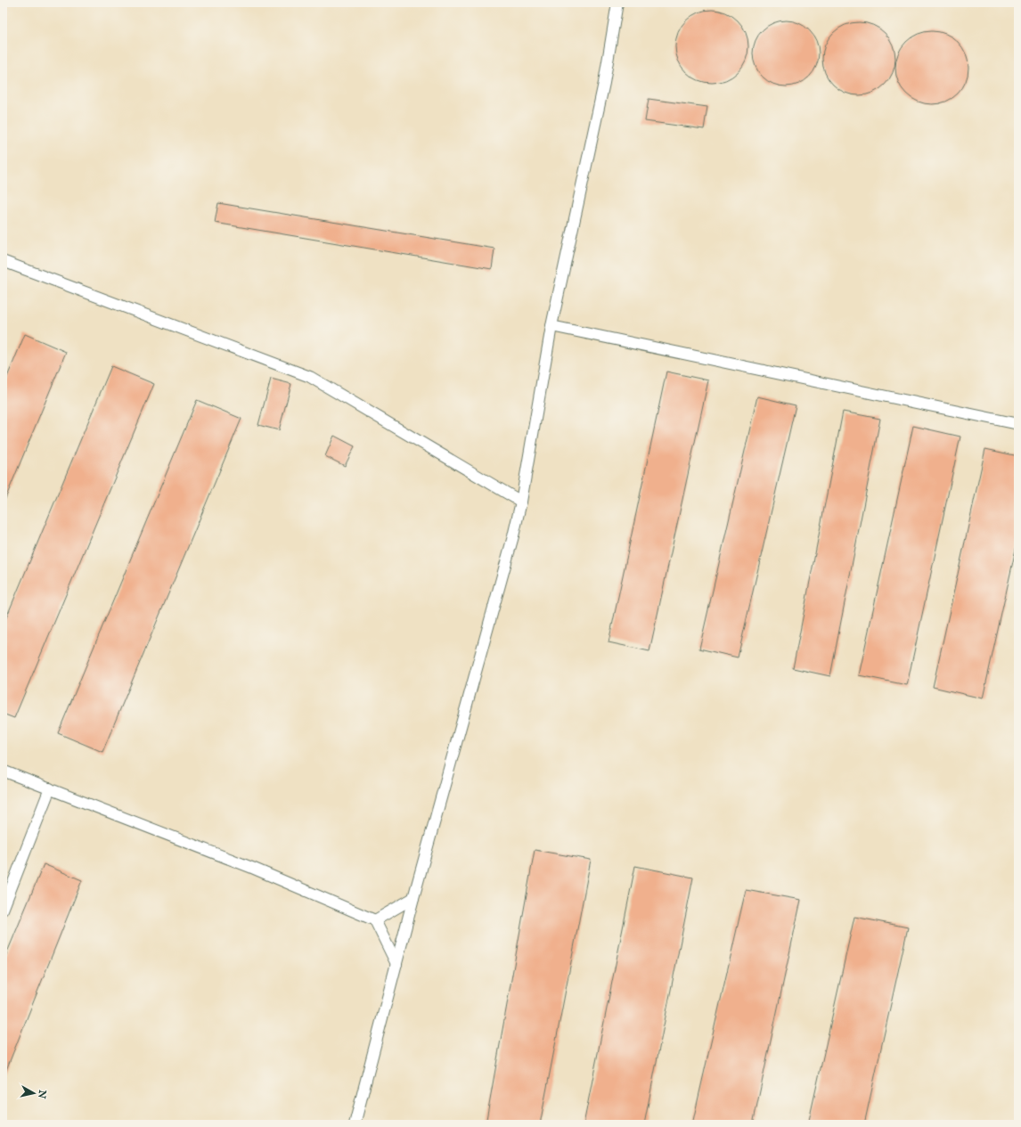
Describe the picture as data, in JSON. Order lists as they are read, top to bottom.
{
  "north": "right"
}
